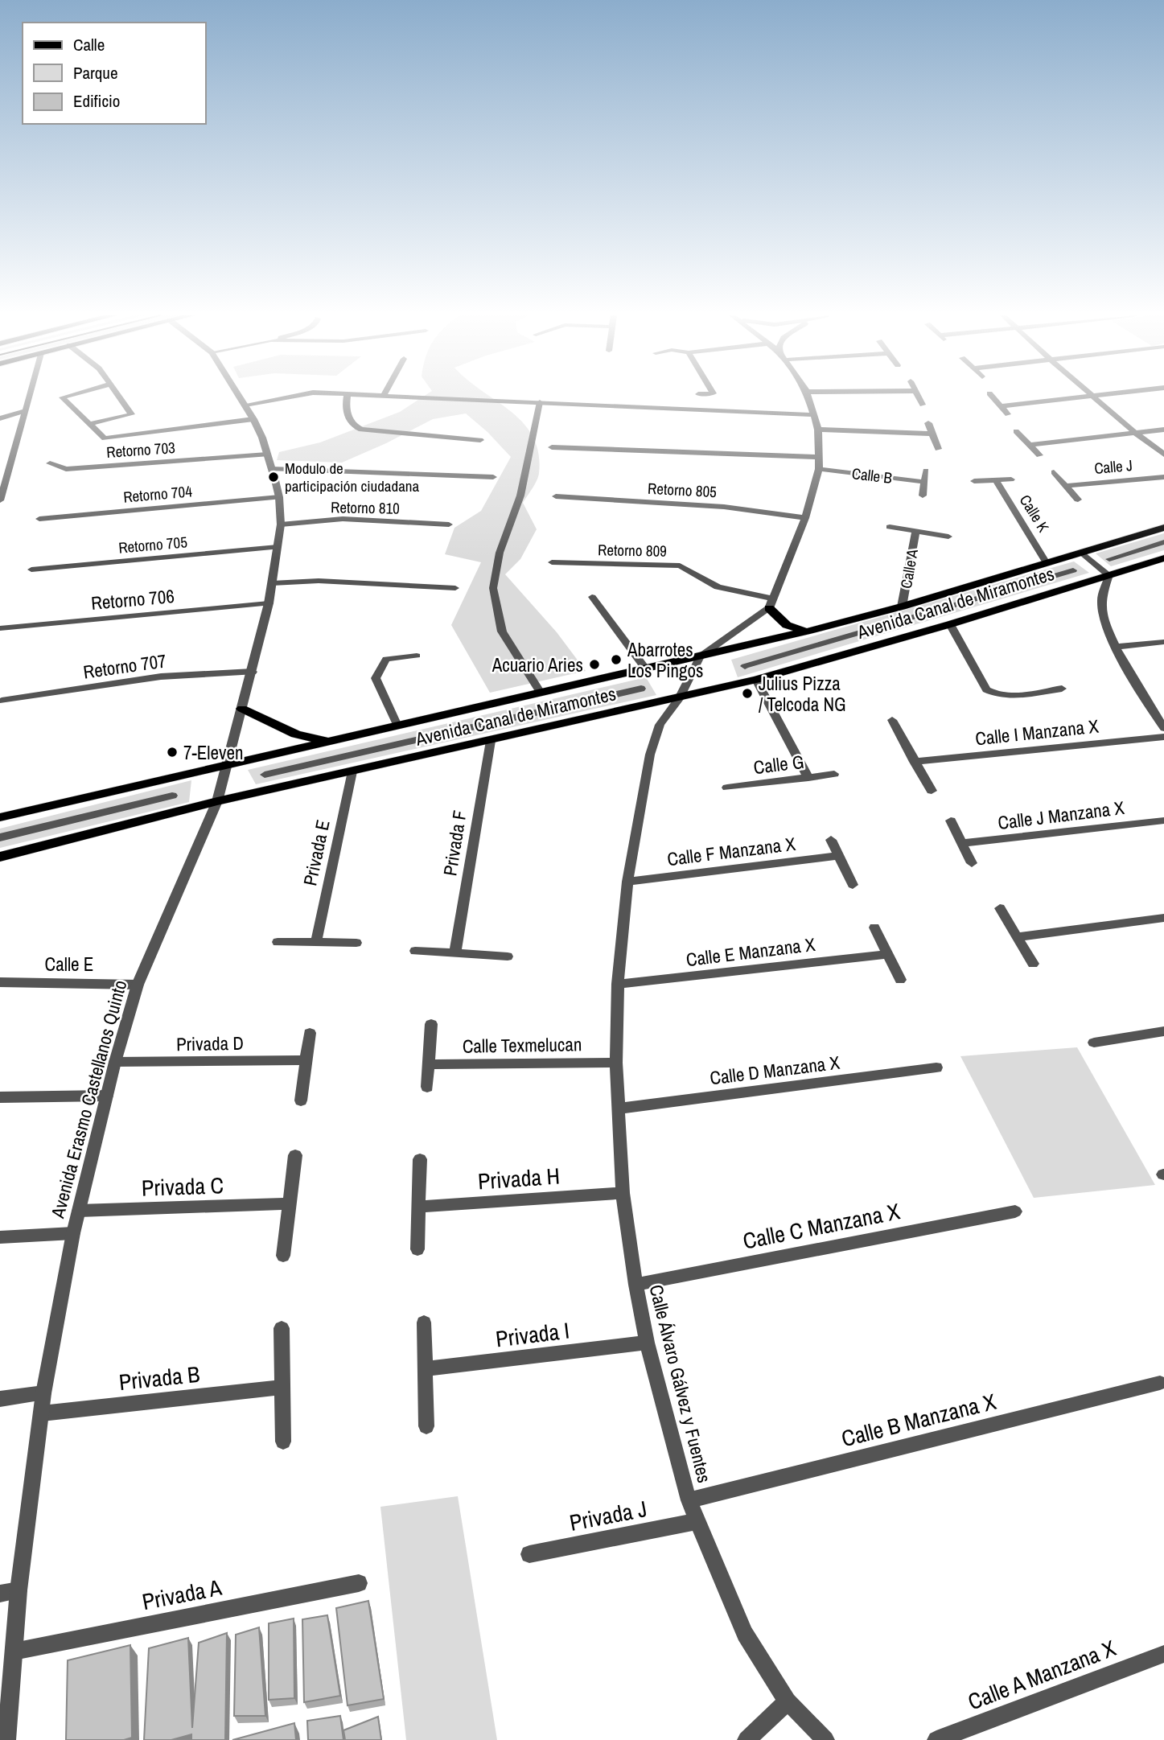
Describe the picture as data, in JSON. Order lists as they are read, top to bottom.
{
  "streets": {
    "main road": ["Avenida Canal de Miramontes"],
    "street": [
      "Retorno 703",
      "Calle J",
      "Calle B",
      "Retorno 805",
      "Retorno 704",
      "Retorno 810",
      "Calle K",
      "Retorno 705",
      "Retorno 809",
      "Calle A",
      "Retorno 706",
      "Retorno 707",
      "Calle I Manzana X",
      "Calle G",
      "Calle J Manzana X",
      "Privada F",
      "Calle F Manzana X",
      "Privada E",
      "Calle E Manzana X",
      "Calle E",
      "Privada D",
      "Calle Texmelucan",
      "Calle D Manzana X",
      "Avenida Erasmo Castellanos Quinto",
      "Privada H",
      "Privada C",
      "Calle C Manzana X",
      "Privada I",
      "Privada B",
      "Calle Álvaro Gálvez y Fuentes",
      "Calle B Manzana X",
      "Privada J",
      "Privada A",
      "Calle A Manzana X"
    ]
  },
  "crossings": [
    ["Retorno 703", "Avenida Erasmo Castellanos Quinto"],
    ["Retorno 704", "Avenida Erasmo Castellanos Quinto"],
    ["Retorno 810", "Avenida Erasmo Castellanos Quinto"],
    ["Calle K", "Avenida Canal de Miramontes"],
    ["Retorno 705", "Avenida Erasmo Castellanos Quinto"],
    ["Retorno 809", "Calle Álvaro Gálvez y Fuentes"],
    ["Calle A", "Avenida Canal de Miramontes"],
    ["Retorno 706", "Avenida Erasmo Castellanos Quinto"],
    ["Avenida Canal de Miramontes", "Privada F"],
    ["Avenida Canal de Miramontes", "Privada E"],
    ["Avenida Canal de Miramontes", "Avenida Erasmo Castellanos Quinto"],
    ["Avenida Canal de Miramontes", "Calle Álvaro Gálvez y Fuentes"],
    ["Retorno 707", "Avenida Erasmo Castellanos Quinto"],
    ["Calle F Manzana X", "Calle Álvaro Gálvez y Fuentes"],
    ["Calle E Manzana X", "Calle Álvaro Gálvez y Fuentes"],
    ["Calle E", "Avenida Erasmo Castellanos Quinto"],
    ["Privada D", "Avenida Erasmo Castellanos Quinto"],
    ["Calle Texmelucan", "Calle Álvaro Gálvez y Fuentes"],
    ["Calle D Manzana X", "Calle Álvaro Gálvez y Fuentes"],
    ["Avenida Erasmo Castellanos Quinto", "Privada C"],
    ["Avenida Erasmo Castellanos Quinto", "Privada B"],
    ["Avenida Erasmo Castellanos Quinto", "Privada A"],
    ["Privada H", "Calle Álvaro Gálvez y Fuentes"],
    ["Calle C Manzana X", "Calle Álvaro Gálvez y Fuentes"],
    ["Privada I", "Calle Álvaro Gálvez y Fuentes"],
    ["Calle Álvaro Gálvez y Fuentes", "Calle B Manzana X"],
    ["Calle Álvaro Gálvez y Fuentes", "Privada J"]
  ],
  "places": [
    "Modulo de participación ciudadana",
    "Abarrotes Los Pingos",
    "Acuario Aries",
    "Julius Pizza / Telcoda NG",
    "7-Eleven"
  ],
  "legend": ["Calle", "Parque", "Edificio"]
}
